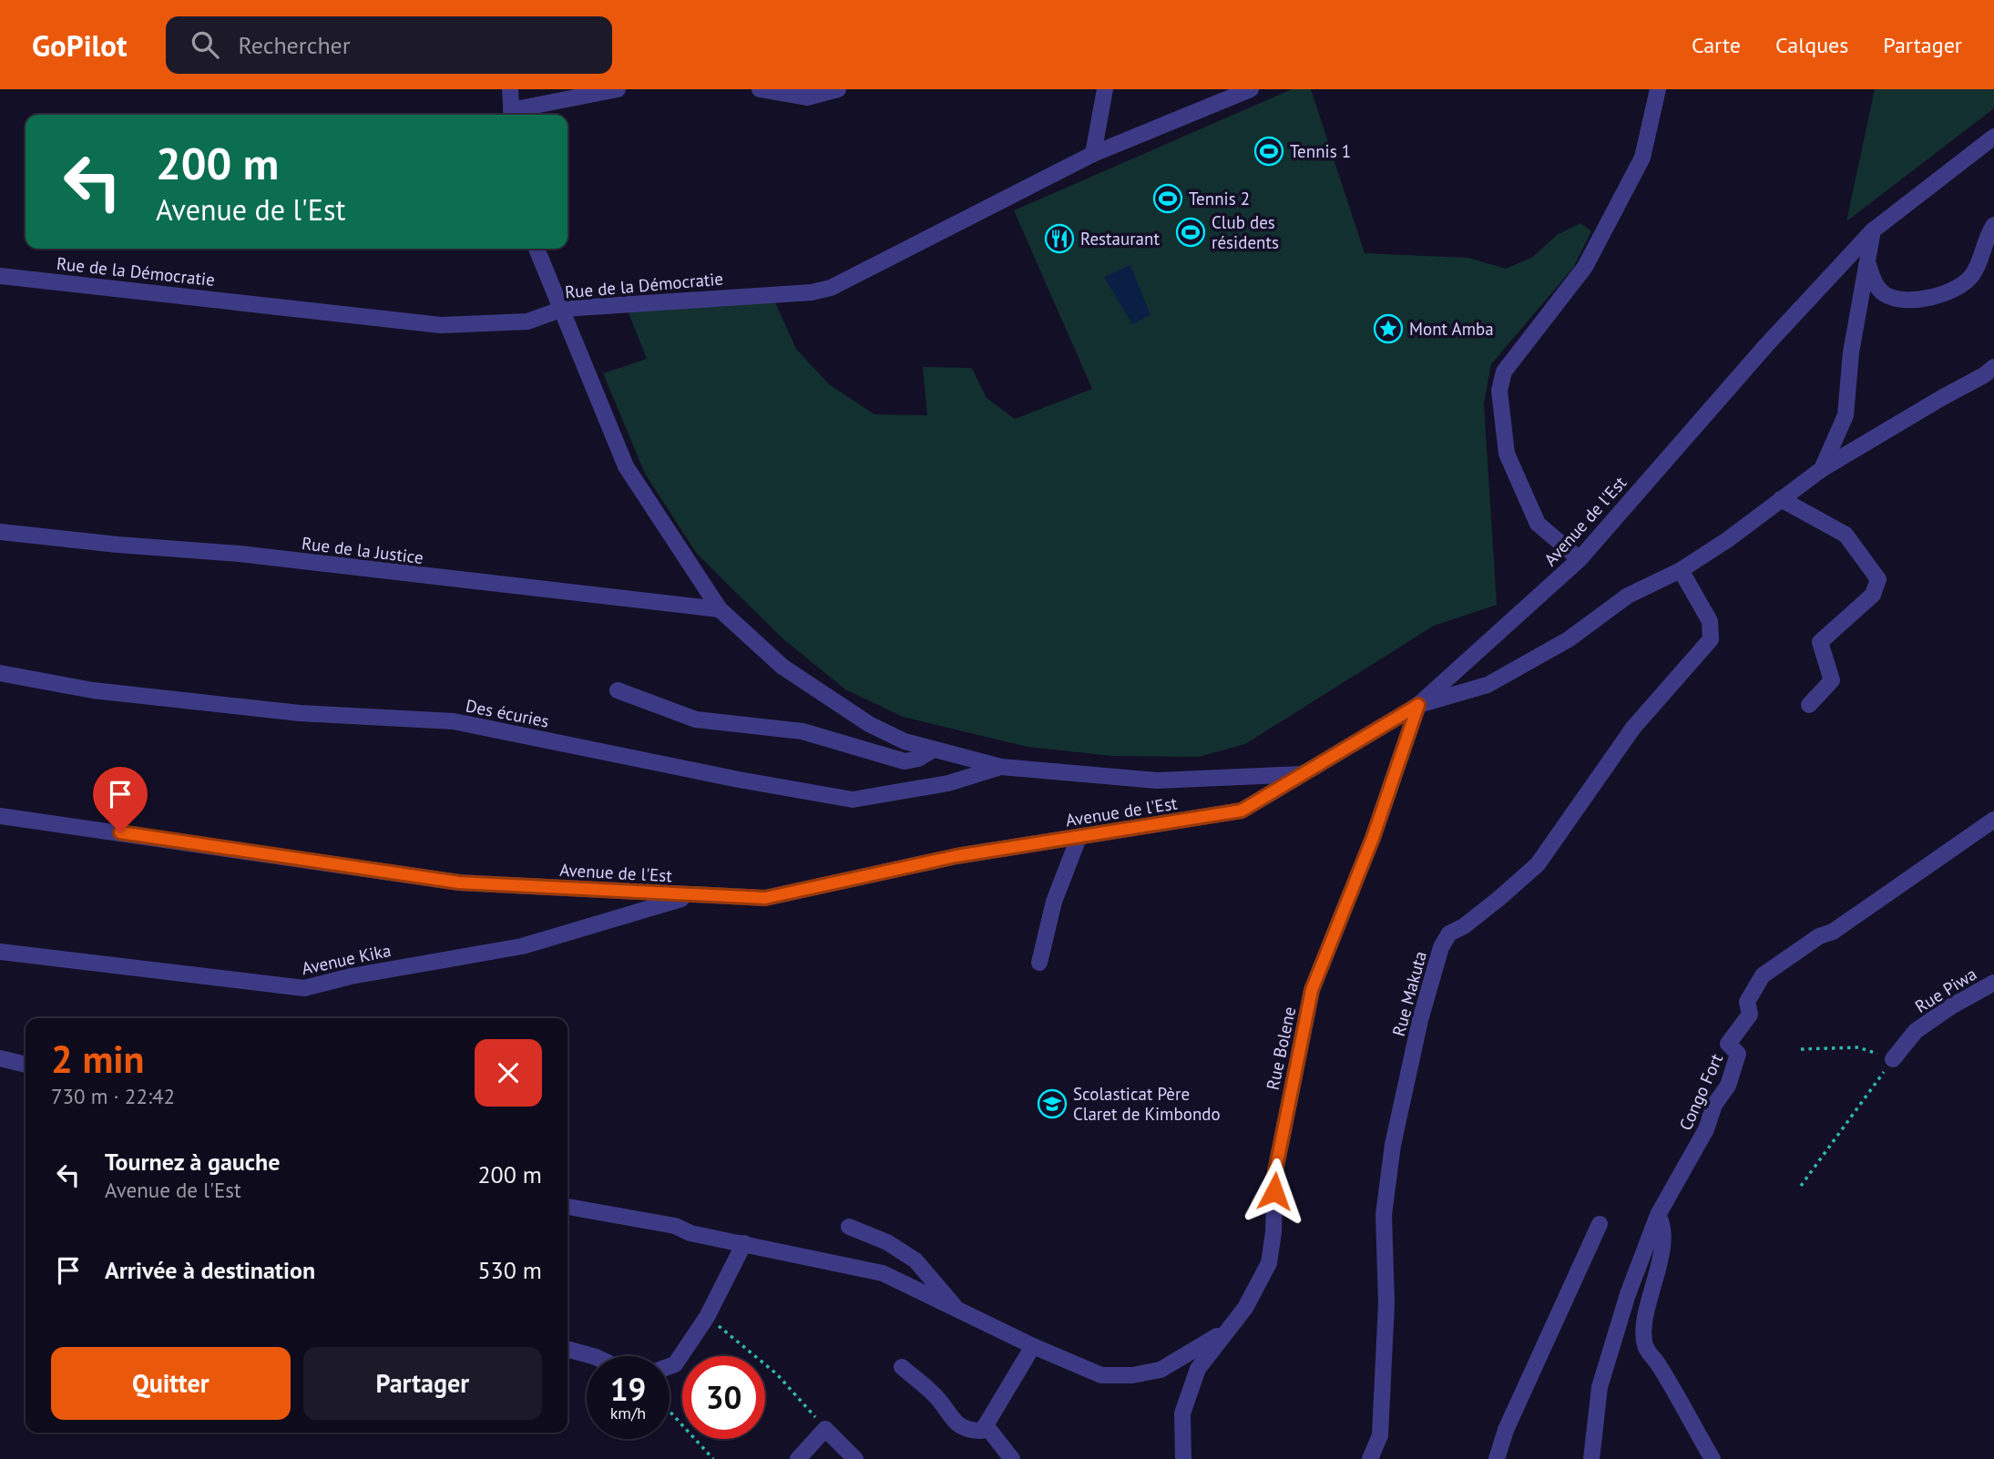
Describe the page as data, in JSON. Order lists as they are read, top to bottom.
{
  "streets": {
    "street": [
      "Rue de la Démocratie",
      "Avenue de l'Est",
      "Rue de la Justice",
      "Des écuries",
      "Avenue Kika",
      "Rue Piwa",
      "Rue Makuta",
      "Rue Bolene",
      "Congo Fort"
    ]
  },
  "crossings": [
    ["Avenue de l'Est", "Avenue Kika"],
    ["Avenue de l'Est", "Rue Bolene"]
  ],
  "places": {
    "sports": ["Tennis 1", "Tennis 2", "Club des résidents"],
    "restaurant": ["Restaurant"],
    "place": ["Mont Amba"],
    "school or university": ["Scolasticat Père Claret de Kimbondo"]
  },
  "page": {
    "header": "GoPilot",
    "search": "Rechercher",
    "nav": ["Carte", "Calques", "Partager"],
    "turn": ["200 m", "Avenue de l'Est"],
    "heading": ["2 min", "730 m · 22:42"],
    "list": [
      {
        "name": "Tournez à gauche",
        "note": "Avenue de l'Est",
        "value": "200 m"
      },
      {
        "name": "Arrivée à destination",
        "value": "530 m"
      }
    ],
    "buttons": ["Quitter", "Partager"],
    "speed": "19 km/h",
    "limit": "30"
  }
}
